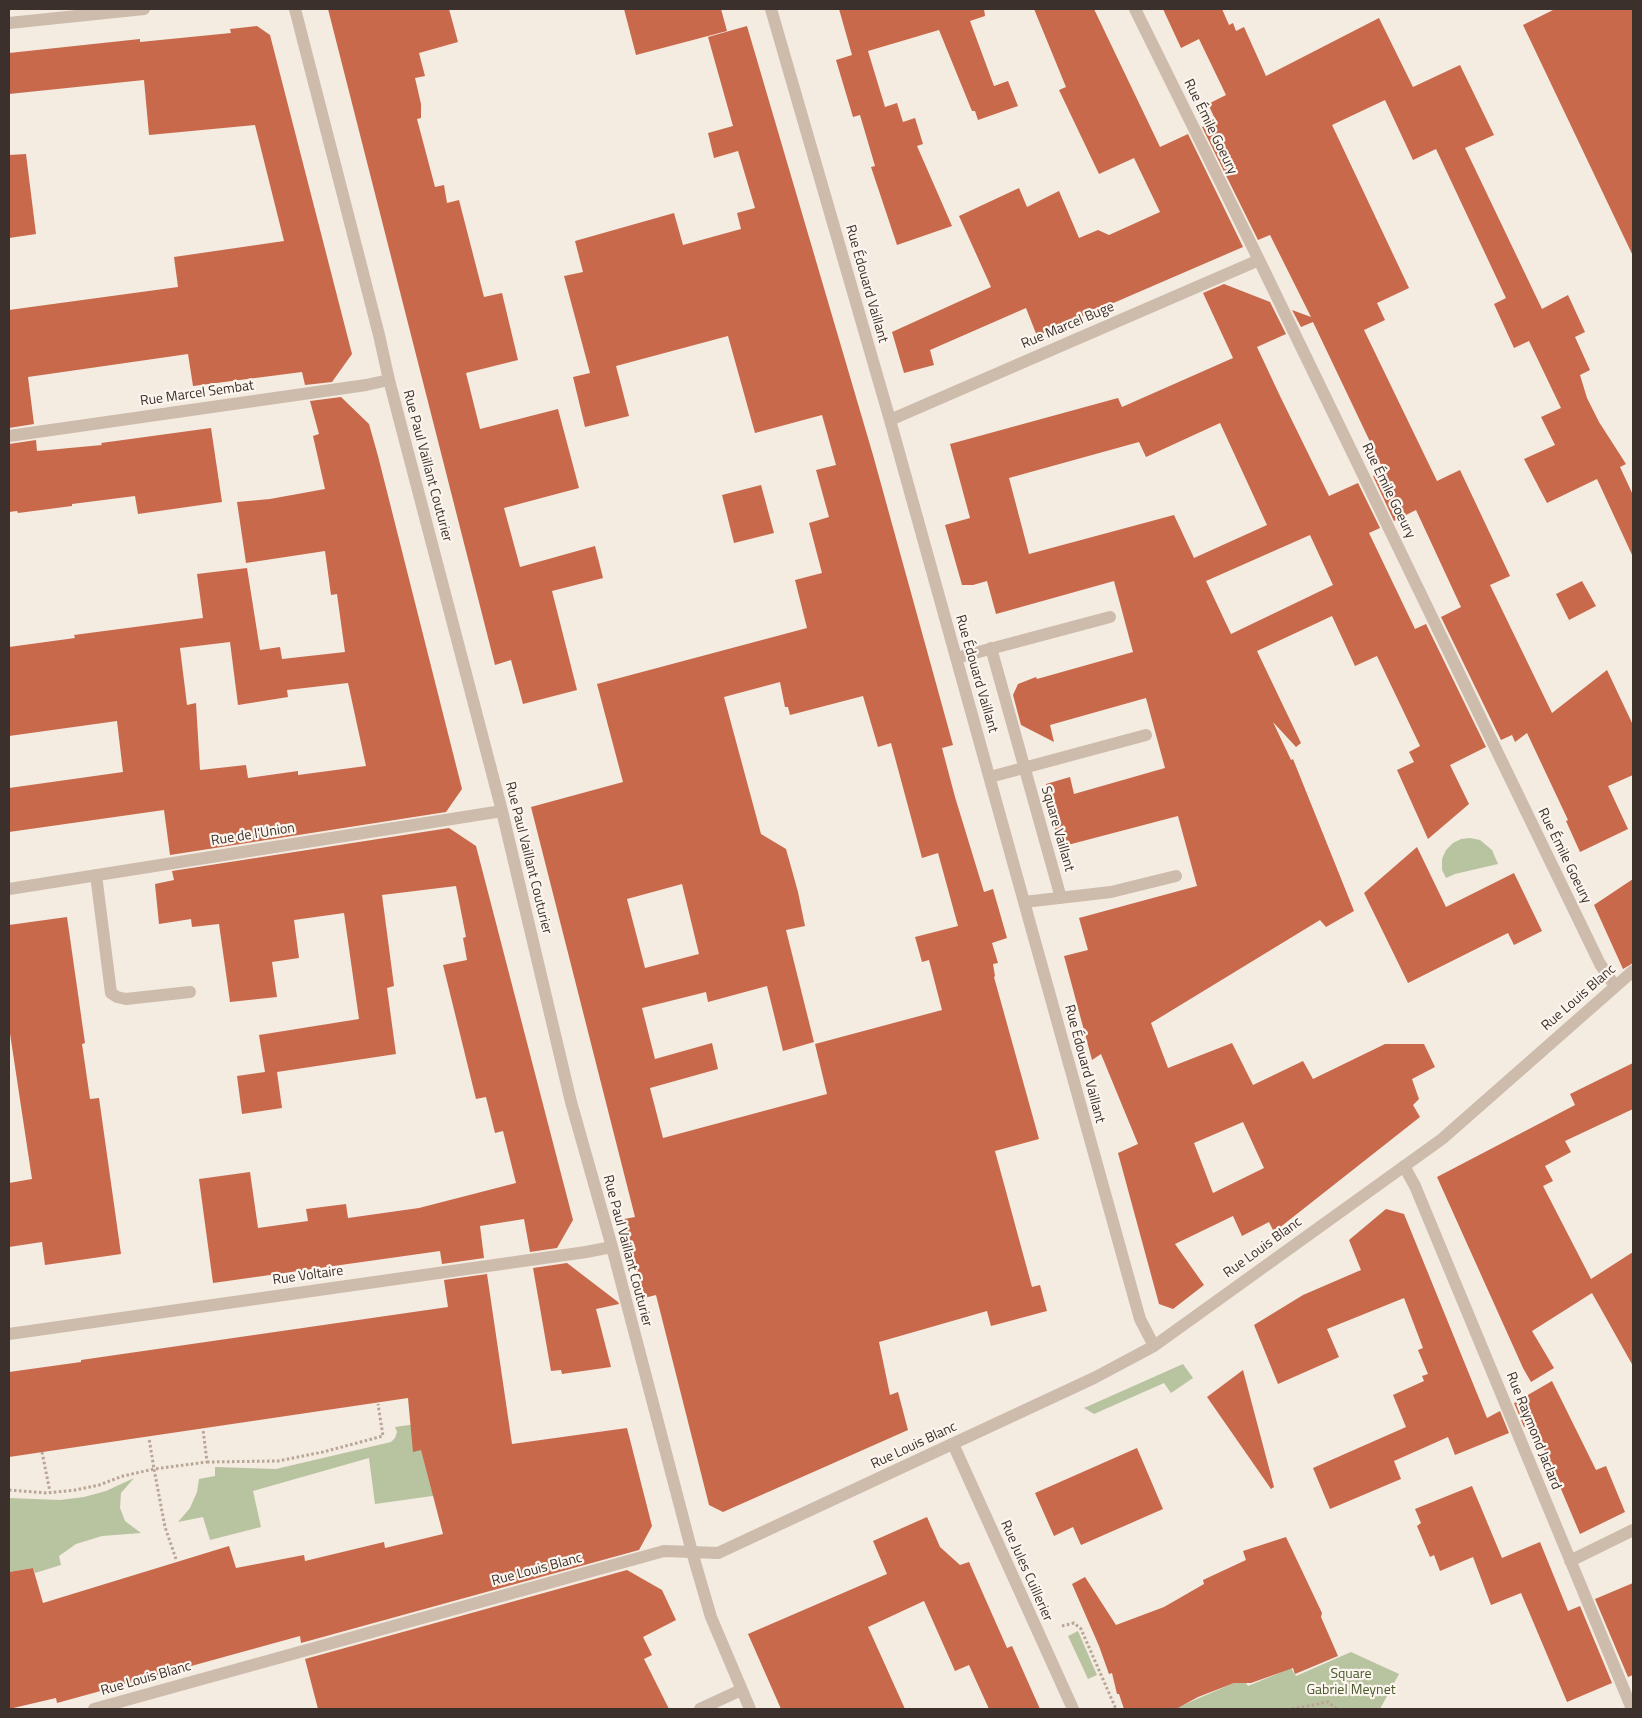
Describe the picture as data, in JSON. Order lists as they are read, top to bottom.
{
  "streets": {
    "street": [
      "Rue Émile Goeury",
      "Rue Édouard Vaillant",
      "Rue Marcel Buge",
      "Rue Marcel Sembat",
      "Rue Paul Vaillant Couturier",
      "Square Vaillant",
      "Rue de l'Union",
      "Rue Louis Blanc",
      "Rue Voltaire",
      "Rue Raymond Jaclard",
      "Rue Jules Cuillerier"
    ]
  },
  "crossings": [
    ["Rue Émile Goeury", "Rue Marcel Buge"],
    ["Rue Émile Goeury", "Rue Louis Blanc"],
    ["Rue Édouard Vaillant", "Rue Marcel Buge"],
    ["Rue Édouard Vaillant", "Rue Louis Blanc"],
    ["Rue Marcel Sembat", "Rue Paul Vaillant Couturier"],
    ["Rue Paul Vaillant Couturier", "Rue de l'Union"],
    ["Rue Paul Vaillant Couturier", "Rue Louis Blanc"],
    ["Rue Paul Vaillant Couturier", "Rue Voltaire"],
    ["Rue Louis Blanc", "Rue Raymond Jaclard"],
    ["Rue Louis Blanc", "Rue Jules Cuillerier"]
  ],
  "parks": ["Square Gabriel Meynet"]
}
